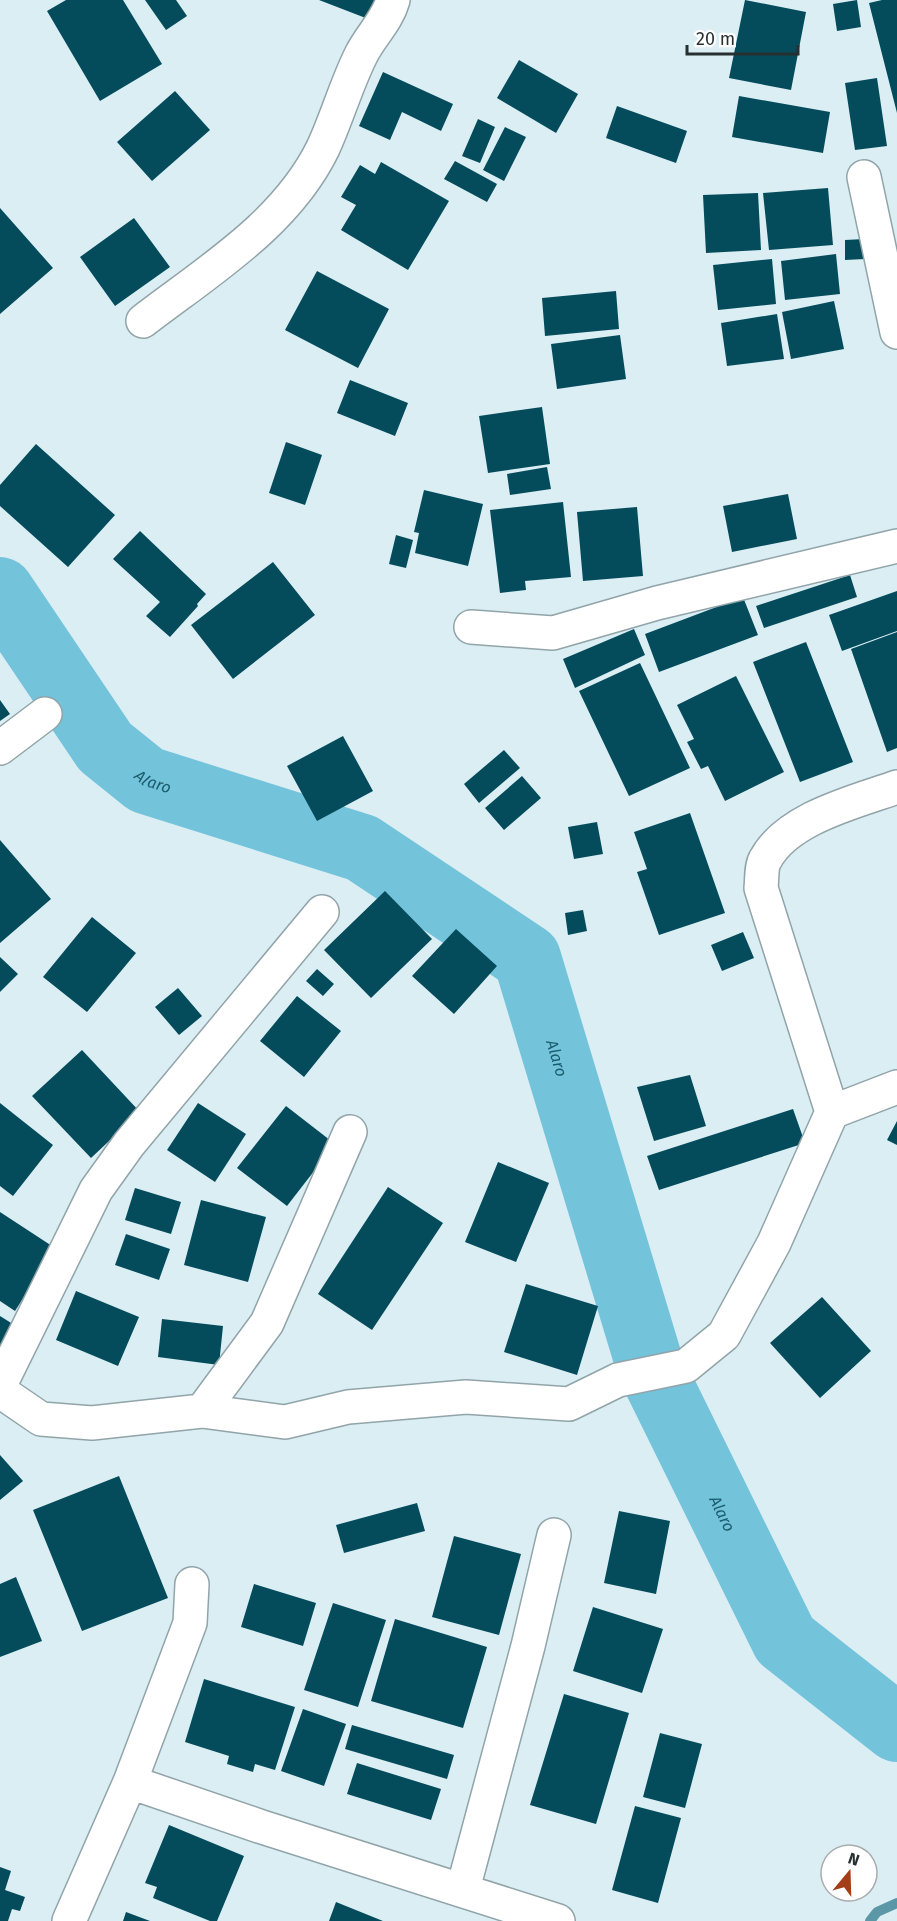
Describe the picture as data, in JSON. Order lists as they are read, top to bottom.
{
  "water": ["Alaro"],
  "scale_bar": "20 m",
  "north": "top"
}
